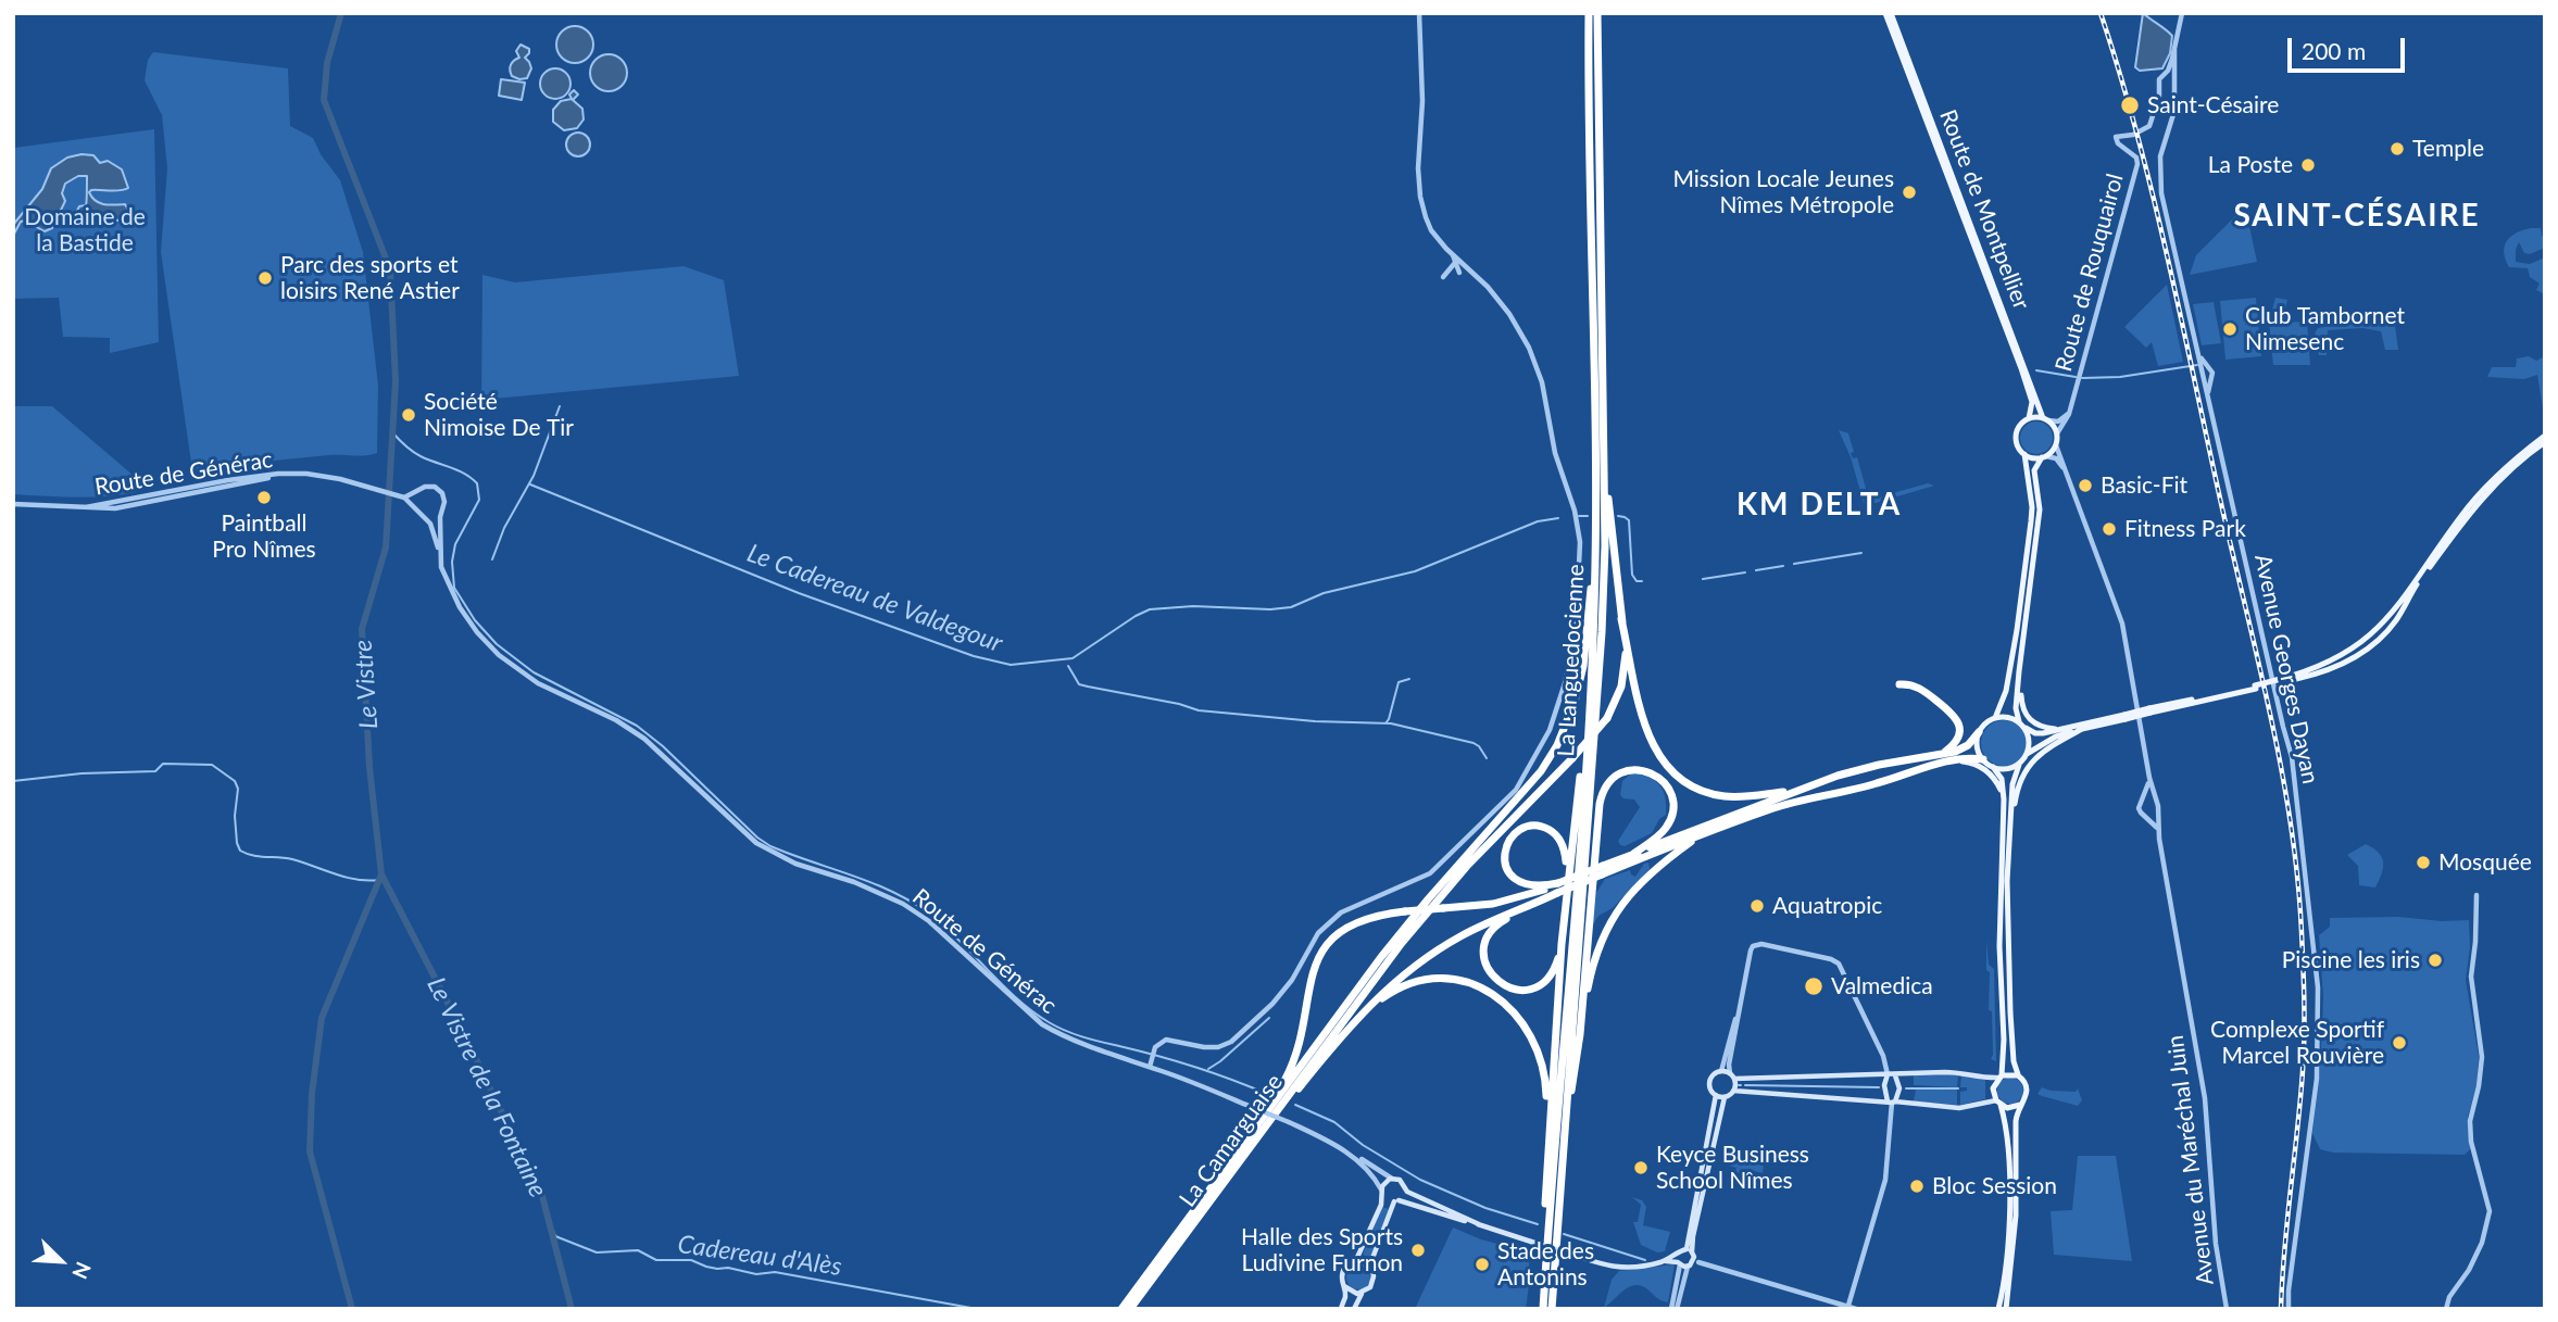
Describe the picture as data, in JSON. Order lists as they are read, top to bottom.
{
  "streets": {
    "highway": ["La Languedocienne", "La Camarguaise"],
    "main road": ["Route de Montpellier"],
    "street": [
      "Route de Rouquairol",
      "Route de Générac",
      "Avenue Georges Dayan",
      "Avenue du Maréchal Juin"
    ]
  },
  "crossings": [
    ["Route de Montpellier", "Route de Rouquairol"],
    ["Route de Rouquairol", "Avenue Georges Dayan"]
  ],
  "districts": ["SAINT-CÉSAIRE", "KM DELTA"],
  "water": [
    "Le Cadereau de Valdegour",
    "Le Vistre",
    "Le Vistre de la Fontaine",
    "Cadereau d'Alès"
  ],
  "parks": ["Domaine de la Bastide"],
  "places": [
    "Saint-Césaire",
    "Temple",
    "La Poste",
    "Mission Locale Jeunes Nîmes Métropole",
    "Parc des sports et loisirs René Astier",
    "Club Tambornet Nimesenc",
    "Société Nimoise De Tir",
    "Basic-Fit",
    "Paintball Pro Nîmes",
    "Fitness Park",
    "Mosquée",
    "Aquatropic",
    "Piscine les iris",
    "Valmedica",
    "Complexe Sportif Marcel Rouvière",
    "Keyce Business School Nîmes",
    "Bloc Session",
    "Halle des Sports Ludivine Furnon",
    "Stade des Antonins"
  ],
  "scale_bar": "200 m",
  "north": "bottom right"
}
